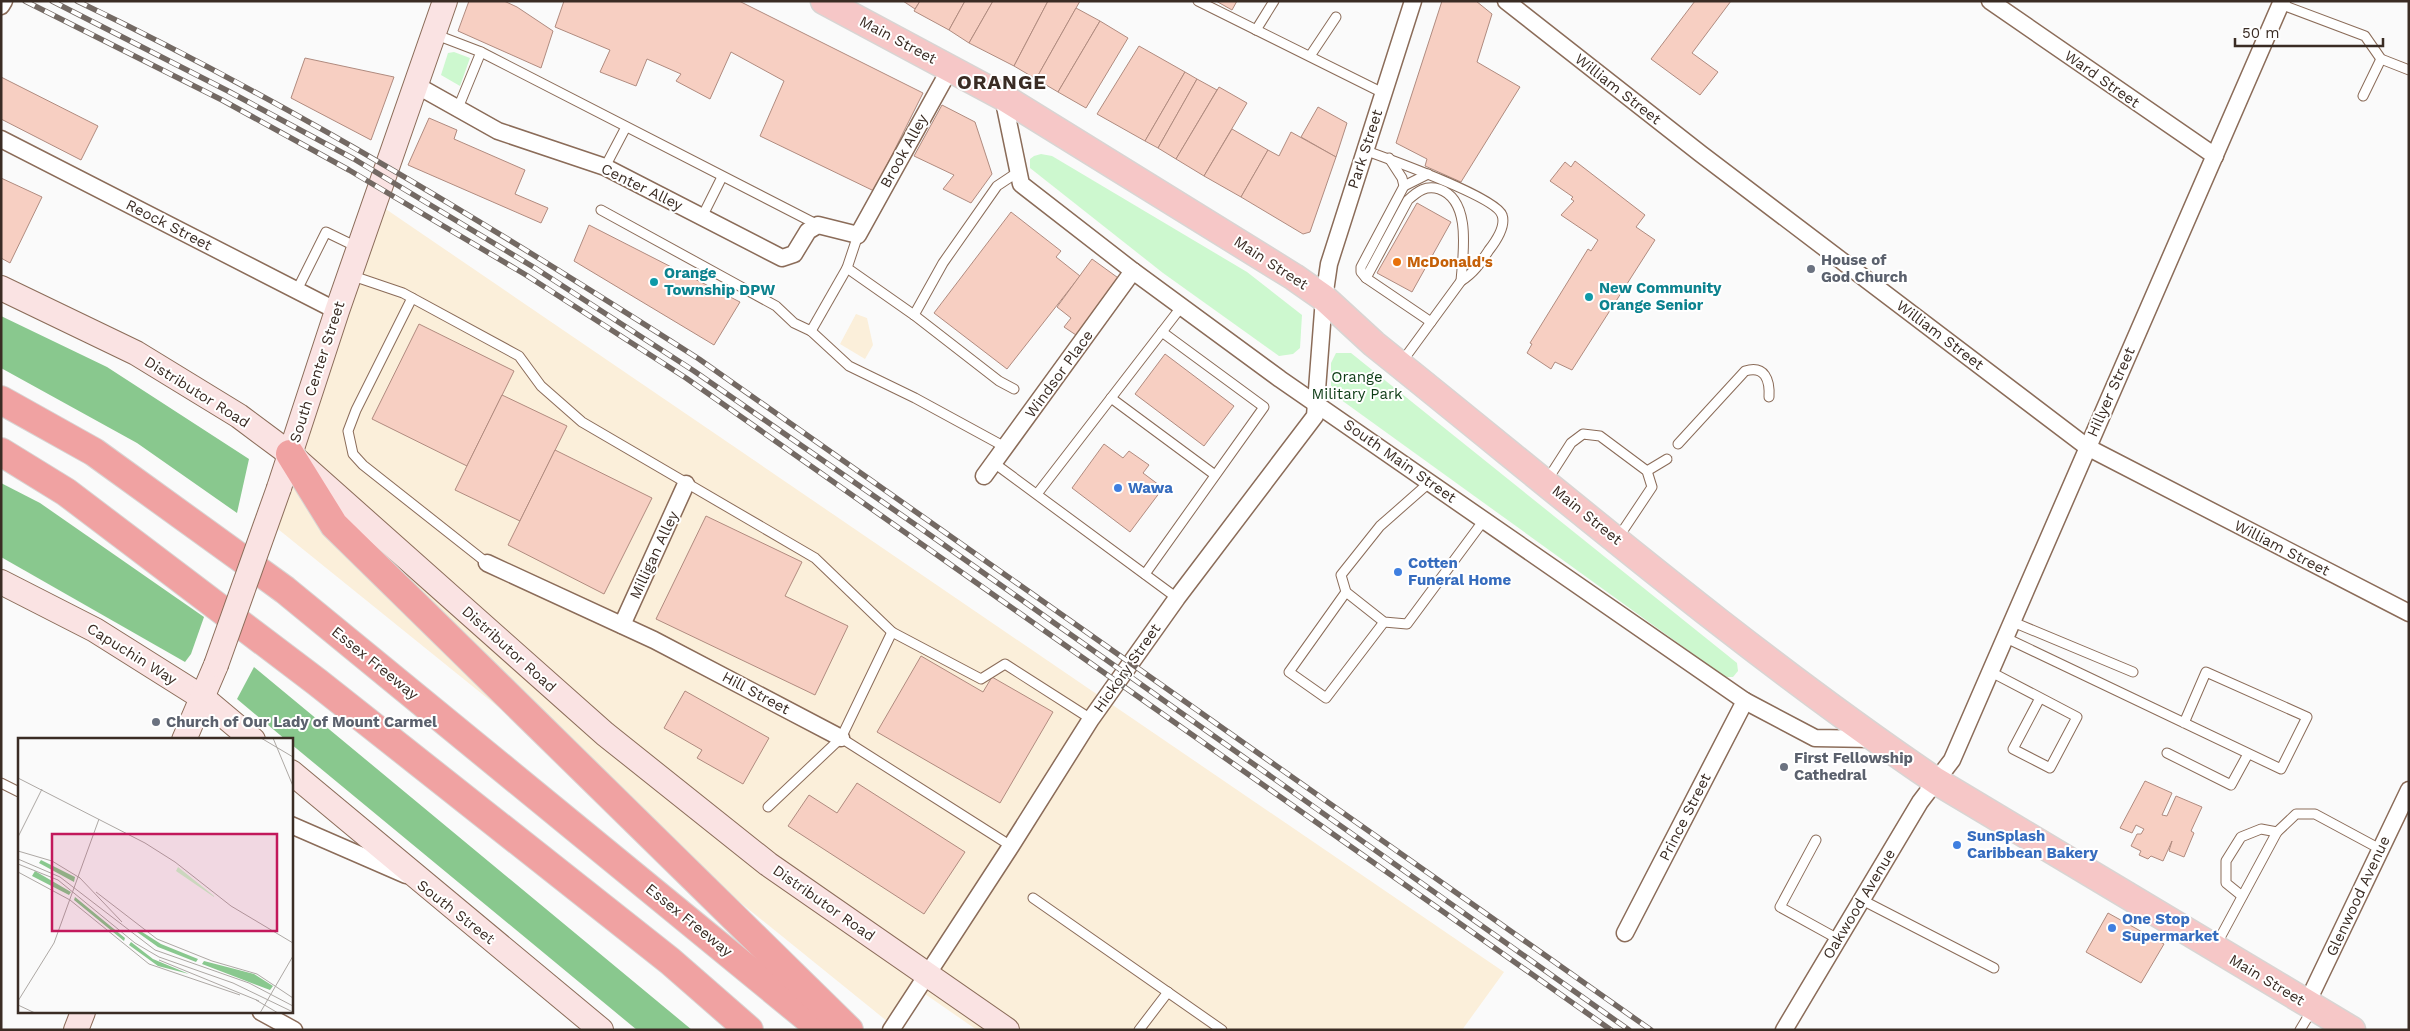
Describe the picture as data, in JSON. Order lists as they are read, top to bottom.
{
  "streets": {
    "highway": ["Essex Freeway"],
    "main road": [
      "Main Street",
      "South Center Street",
      "Distributor Road",
      "Capuchin Way",
      "South Street"
    ],
    "street": [
      "Ward Street",
      "William Street",
      "Park Street",
      "Brook Alley",
      "Center Alley",
      "Reock Street",
      "Windsor Place",
      "Hillyer Street",
      "South Main Street",
      "Milligan Alley",
      "Hickory Street",
      "Hill Street",
      "Prince Street",
      "Glenwood Avenue",
      "Oakwood Avenue"
    ]
  },
  "crossings": [
    ["Main Street", "Park Street"],
    ["Main Street", "Brook Alley"],
    ["Main Street", "Hillyer Street"],
    ["Main Street", "South Main Street"],
    ["Main Street", "Hickory Street"],
    ["Main Street", "Glenwood Avenue"],
    ["Main Street", "Oakwood Avenue"],
    ["Ward Street", "Hillyer Street"],
    ["William Street", "Hillyer Street"],
    ["Park Street", "Hickory Street"],
    ["Center Alley", "South Center Street"],
    ["Reock Street", "South Center Street"],
    ["South Center Street", "Distributor Road"],
    ["South Center Street", "Capuchin Way"],
    ["Windsor Place", "South Main Street"],
    ["Distributor Road", "Hickory Street"],
    ["Hillyer Street", "Oakwood Avenue"],
    ["South Main Street", "Hickory Street"],
    ["South Main Street", "Prince Street"],
    ["Milligan Alley", "Hill Street"],
    ["Hickory Street", "Hill Street"]
  ],
  "districts": ["ORANGE"],
  "parks": ["Orange Military Park"],
  "places": [
    "McDonald's",
    "House of God Church",
    "Orange Township DPW",
    "New Community Orange Senior",
    "Wawa",
    "Cotten Funeral Home",
    "Church of Our Lady of Mount Carmel",
    "First Fellowship Cathedral",
    "SunSplash Caribbean Bakery",
    "One Stop Supermarket"
  ],
  "scale_bar": "50 m"
}
